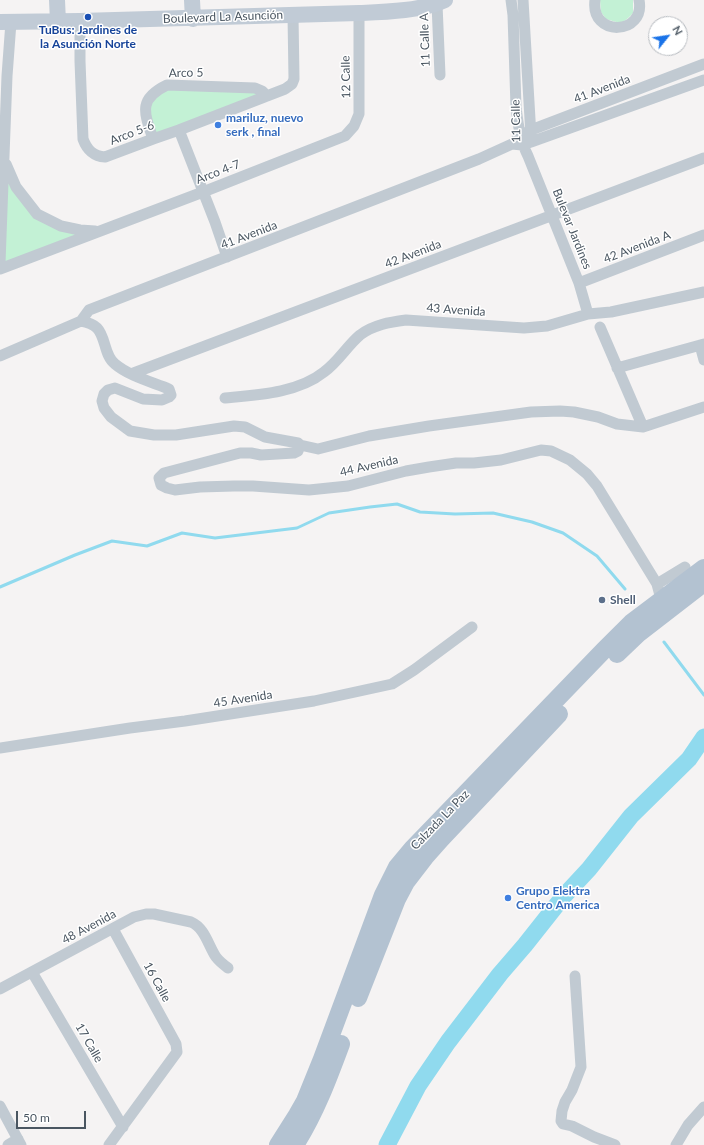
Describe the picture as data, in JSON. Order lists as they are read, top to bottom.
{
  "streets": {
    "main road": ["Boulevard La Asunción", "Calzada La Paz"],
    "street": [
      "11 Calle A",
      "Arco 5",
      "12 Calle",
      "41 Avenida",
      "11 Calle",
      "Arco 5-6",
      "Arco 4-7",
      "Bulevar Jardines",
      "42 Avenida A",
      "42 Avenida",
      "43 Avenida",
      "44 Avenida",
      "45 Avenida",
      "48 Avenida",
      "16 Calle",
      "17 Calle"
    ]
  },
  "crossings": [
    ["Boulevard La Asunción", "11 Calle A"],
    ["Boulevard La Asunción", "12 Calle"],
    ["Boulevard La Asunción", "Arco 5-6"],
    ["Arco 5", "Arco 5-6"],
    ["12 Calle", "Arco 4-7"],
    ["41 Avenida", "11 Calle"],
    ["11 Calle", "Bulevar Jardines"],
    ["Bulevar Jardines", "42 Avenida A"],
    ["Bulevar Jardines", "42 Avenida"],
    ["Bulevar Jardines", "43 Avenida"],
    ["44 Avenida", "Calzada La Paz"],
    ["48 Avenida", "16 Calle"],
    ["48 Avenida", "17 Calle"],
    ["16 Calle", "17 Calle"]
  ],
  "places": [
    "TuBus: Jardines de la Asunción Norte",
    "mariluz, nuevo serk , final",
    "Shell",
    "Grupo Elektra Centro America"
  ],
  "scale_bar": "50 m",
  "north": "top right"
}
